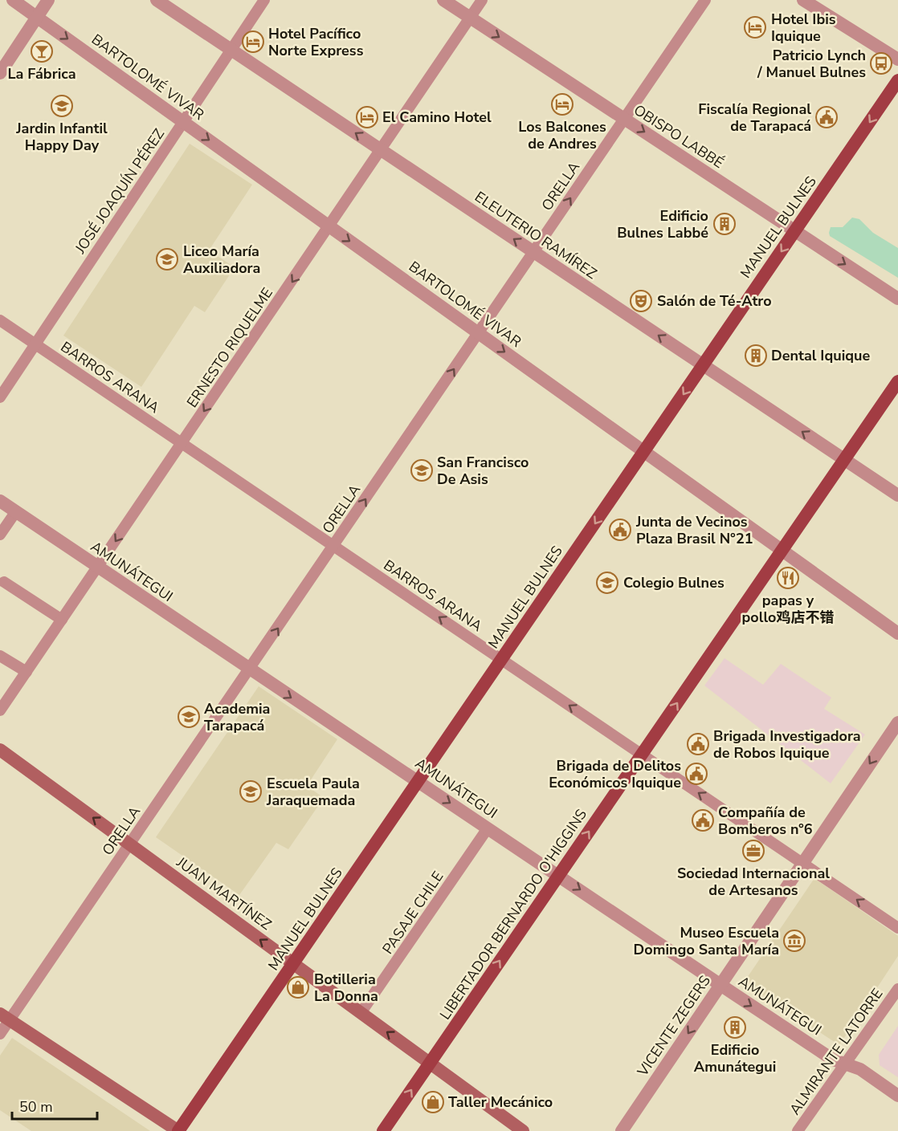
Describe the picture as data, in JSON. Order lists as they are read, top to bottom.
{
  "streets": {
    "main road": ["MANUEL BULNES", "JUAN MARTÍNEZ", "LIBERTADOR BERNARDO O'HIGGINS"],
    "street": [
      "BARTOLOMÉ VIVAR",
      "OBISPO LABBÉ",
      "ORELLA",
      "JOSÉ JOAQUÍN PÉREZ",
      "ELEUTERIO RAMÍREZ",
      "ERNESTO RIQUELME",
      "BARROS ARANA",
      "AMUNÁTEGUI",
      "PASAJE CHILE",
      "VICENTE ZEGERS",
      "ALMIRANTE LATORRE"
    ]
  },
  "crossings": [
    ["BARTOLOMÉ VIVAR", "ORELLA"],
    ["BARTOLOMÉ VIVAR", "JOSÉ JOAQUÍN PÉREZ"],
    ["BARTOLOMÉ VIVAR", "MANUEL BULNES"],
    ["BARTOLOMÉ VIVAR", "ERNESTO RIQUELME"],
    ["BARTOLOMÉ VIVAR", "LIBERTADOR BERNARDO O'HIGGINS"],
    ["OBISPO LABBÉ", "ORELLA"],
    ["OBISPO LABBÉ", "MANUEL BULNES"],
    ["OBISPO LABBÉ", "ERNESTO RIQUELME"],
    ["ORELLA", "ELEUTERIO RAMÍREZ"],
    ["ORELLA", "BARROS ARANA"],
    ["ORELLA", "AMUNÁTEGUI"],
    ["ORELLA", "JUAN MARTÍNEZ"],
    ["JOSÉ JOAQUÍN PÉREZ", "ELEUTERIO RAMÍREZ"],
    ["JOSÉ JOAQUÍN PÉREZ", "BARROS ARANA"],
    ["MANUEL BULNES", "ELEUTERIO RAMÍREZ"],
    ["MANUEL BULNES", "BARROS ARANA"],
    ["MANUEL BULNES", "AMUNÁTEGUI"],
    ["MANUEL BULNES", "JUAN MARTÍNEZ"],
    ["ELEUTERIO RAMÍREZ", "ERNESTO RIQUELME"],
    ["ELEUTERIO RAMÍREZ", "LIBERTADOR BERNARDO O'HIGGINS"],
    ["ERNESTO RIQUELME", "BARROS ARANA"],
    ["ERNESTO RIQUELME", "AMUNÁTEGUI"],
    ["BARROS ARANA", "LIBERTADOR BERNARDO O'HIGGINS"],
    ["BARROS ARANA", "VICENTE ZEGERS"],
    ["AMUNÁTEGUI", "PASAJE CHILE"],
    ["AMUNÁTEGUI", "LIBERTADOR BERNARDO O'HIGGINS"],
    ["AMUNÁTEGUI", "VICENTE ZEGERS"],
    ["AMUNÁTEGUI", "ALMIRANTE LATORRE"],
    ["JUAN MARTÍNEZ", "PASAJE CHILE"],
    ["JUAN MARTÍNEZ", "LIBERTADOR BERNARDO O'HIGGINS"]
  ],
  "one_way": [
    "BARTOLOMÉ VIVAR",
    "OBISPO LABBÉ",
    "ORELLA",
    "MANUEL BULNES",
    "ELEUTERIO RAMÍREZ",
    "ERNESTO RIQUELME",
    "BARROS ARANA",
    "AMUNÁTEGUI",
    "JUAN MARTÍNEZ",
    "LIBERTADOR BERNARDO O'HIGGINS",
    "VICENTE ZEGERS"
  ],
  "places": {
    "hotel": [
      "Hotel Ibis Iquique",
      "Hotel Pacífico Norte Express",
      "Los Balcones de Andres",
      "El Camino Hotel"
    ],
    "bar": ["La Fábrica"],
    "bus stop": ["Patricio Lynch / Manuel Bulnes"],
    "school or university": [
      "Jardin Infantil Happy Day",
      "Liceo María Auxiliadora",
      "San Francisco De Asis",
      "Colegio Bulnes",
      "Academia Tarapacá",
      "Escuela Paula Jaraquemada"
    ],
    "public building": [
      "Fiscalía Regional de Tarapacá",
      "Junta de Vecinos Plaza Brasil N°21",
      "Brigada Investigadora de Robos Iquique",
      "Brigada de Delitos Económicos Iquique",
      "Compañía de Bomberos n°6"
    ],
    "building": ["Edificio Bulnes Labbé", "Dental Iquique", "Edificio Amunátegui"],
    "theatre": ["Salón de Té-Atro"],
    "restaurant": ["papas y pollo鸡店不错"],
    "office": ["Sociedad Internacional de Artesanos"],
    "museum": ["Museo Escuela Domingo Santa María"],
    "shop": ["Botilleria La Donna", "Taller Mecánico"]
  },
  "scale_bar": "50 m"
}
